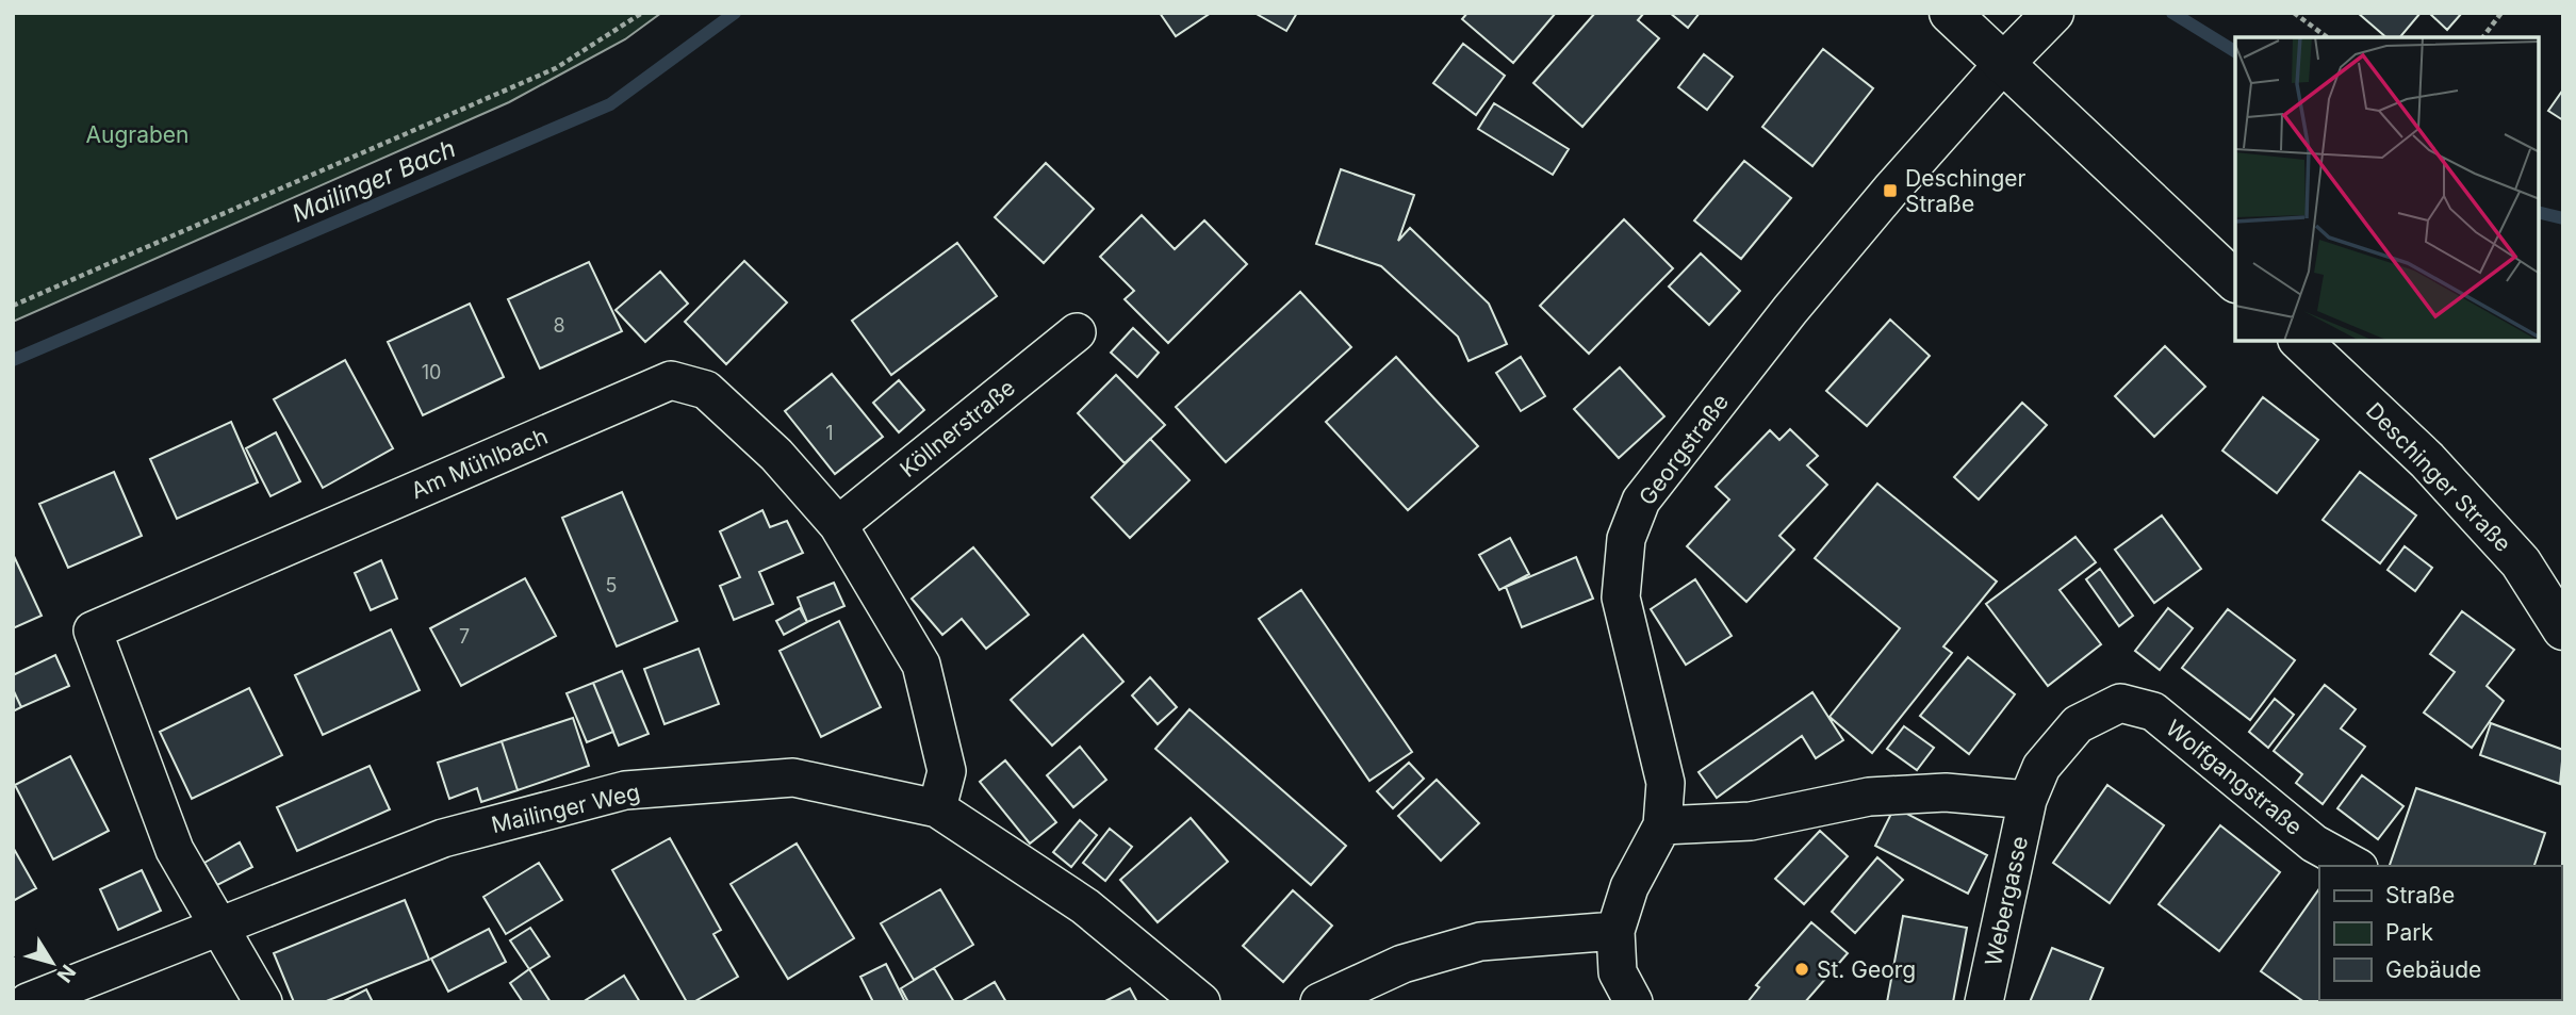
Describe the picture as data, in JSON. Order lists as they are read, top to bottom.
{
  "streets": {
    "street": [
      "Köllnerstraße",
      "Georgstraße",
      "Am Mühlbach",
      "Deschinger Straße",
      "Wolfgangstraße",
      "Mailinger Weg",
      "Webergasse"
    ]
  },
  "crossings": [
    ["Köllnerstraße", "Am Mühlbach"],
    ["Am Mühlbach", "Mailinger Weg"],
    ["Wolfgangstraße", "Webergasse"]
  ],
  "water": ["Mailinger Bach"],
  "parks": ["Augraben"],
  "places": {
    "transit": ["Deschinger Straße"],
    "other": ["St. Georg"]
  },
  "house_numbers": [
    "8",
    "10",
    "1",
    "5",
    "7"
  ],
  "legend": ["Straße", "Park", "Gebäude"],
  "north": "bottom right"
}
